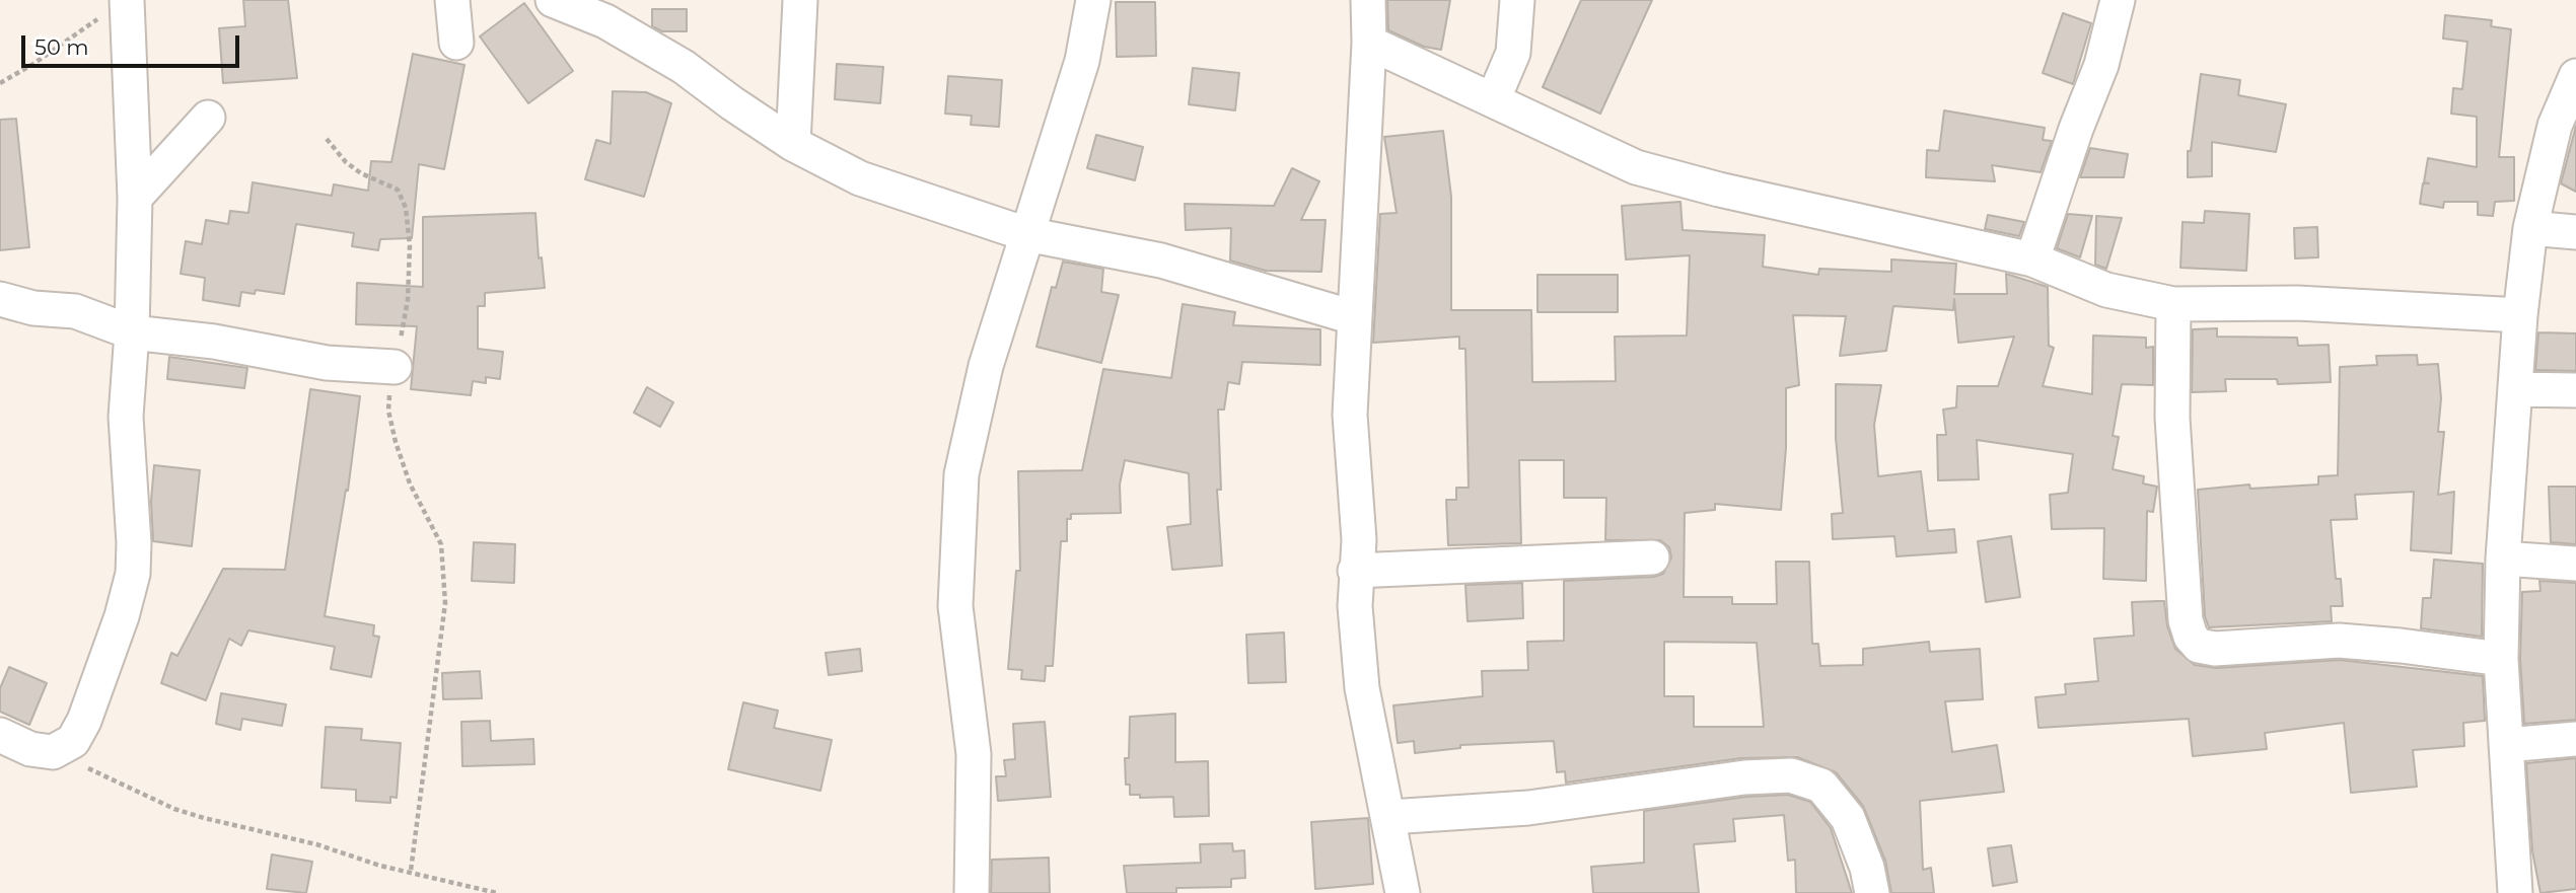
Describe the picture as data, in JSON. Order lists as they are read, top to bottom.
{
  "scale_bar": "50 m"
}
